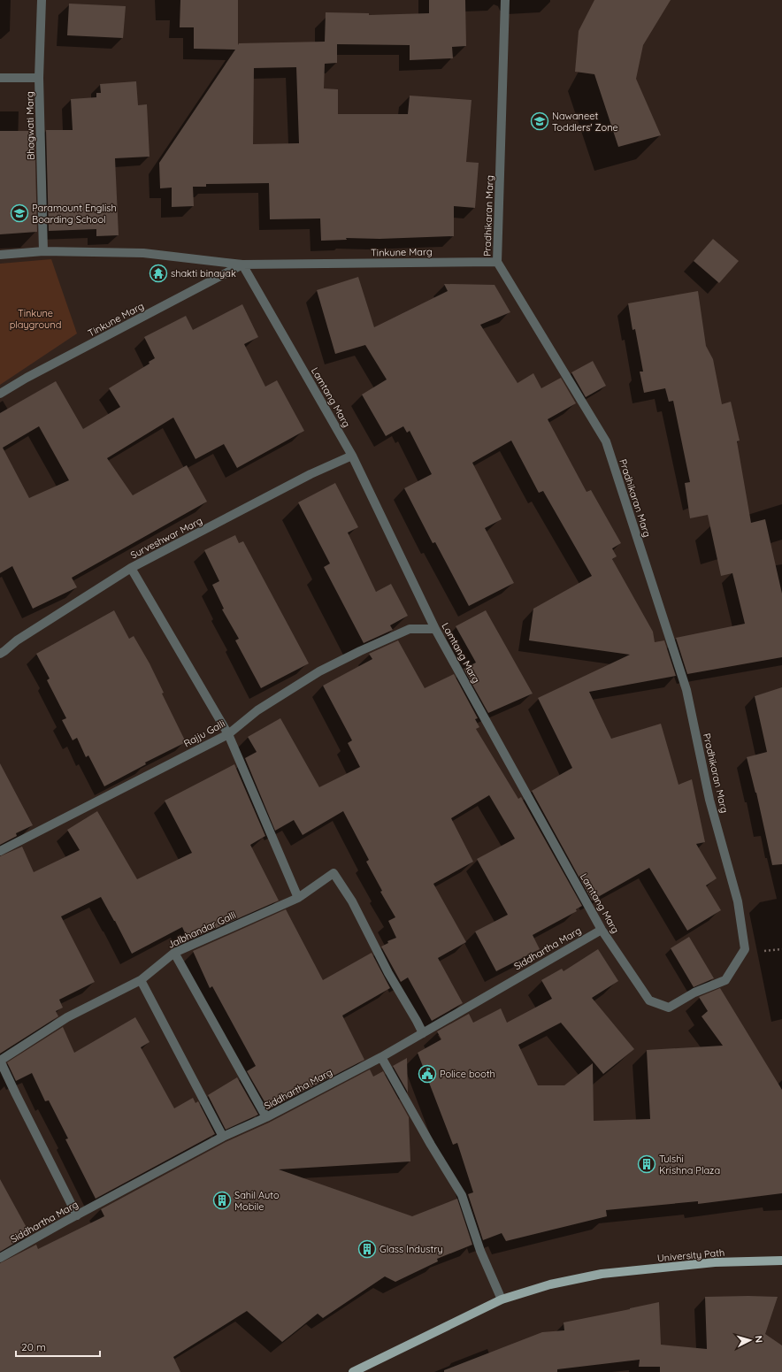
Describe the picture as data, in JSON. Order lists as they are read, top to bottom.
{
  "streets": {
    "main road": ["University Path"],
    "street": [
      "Bhagwati Marg",
      "Pradhikaran Marg",
      "Tinkune Marg",
      "Lamtang Marg",
      "Surveshwar Marg",
      "Rajju Galli",
      "Jalbhandar Galli",
      "Siddhartha Marg"
    ]
  },
  "crossings": [
    ["Bhagwati Marg", "Tinkune Marg"],
    ["Pradhikaran Marg", "Tinkune Marg"],
    ["Pradhikaran Marg", "Lamtang Marg"],
    ["Tinkune Marg", "Lamtang Marg"],
    ["Lamtang Marg", "Surveshwar Marg"],
    ["Lamtang Marg", "Rajju Galli"],
    ["Lamtang Marg", "Siddhartha Marg"],
    ["Jalbhandar Galli", "Siddhartha Marg"]
  ],
  "parks": ["Tinkune playground"],
  "places": {
    "school or university": ["Nawaneet Toddlers' Zone", "Paramount English Boarding School"],
    "temple": ["shakti binayak"],
    "public building": ["Police booth"],
    "building": ["Tulshi Krishna Plaza", "Sahil Auto Mobile", "Glass Industry"]
  },
  "scale_bar": "20 m",
  "north": "right"
}
